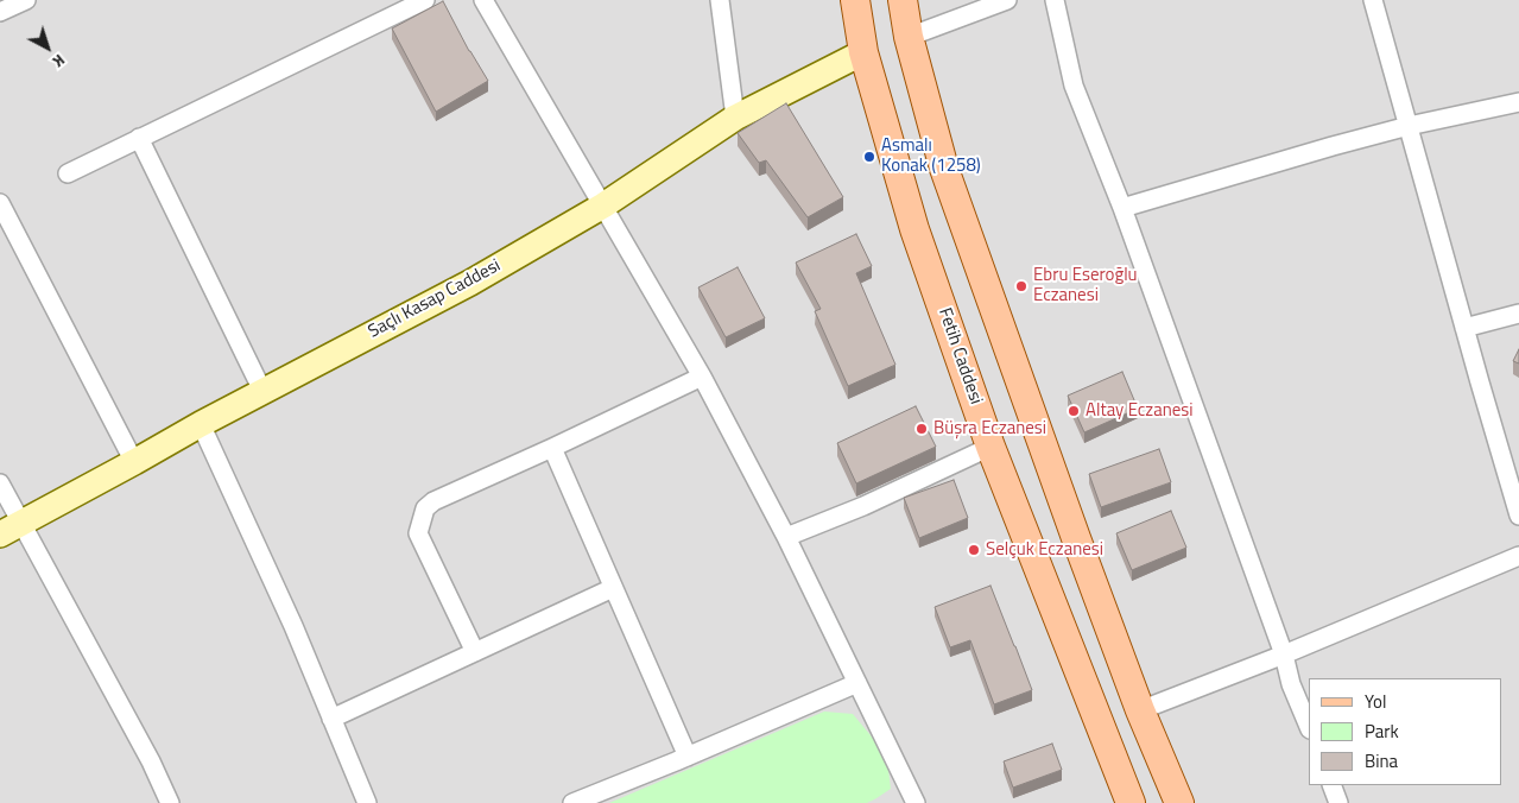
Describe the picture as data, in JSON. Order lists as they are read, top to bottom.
{
  "streets": {
    "main road": ["Fetih Caddesi"],
    "street": ["Saçlı Kasap Caddesi"]
  },
  "crossings": [
    ["Saçlı Kasap Caddesi", "Fetih Caddesi"]
  ],
  "places": [
    "Asmalı Konak (1258)",
    "Ebru Eseroğlu Eczanesi",
    "Altay Eczanesi",
    "Büşra Eczanesi",
    "Selçuk Eczanesi"
  ],
  "legend": ["Yol", "Park", "Bina"],
  "north": "bottom right"
}
